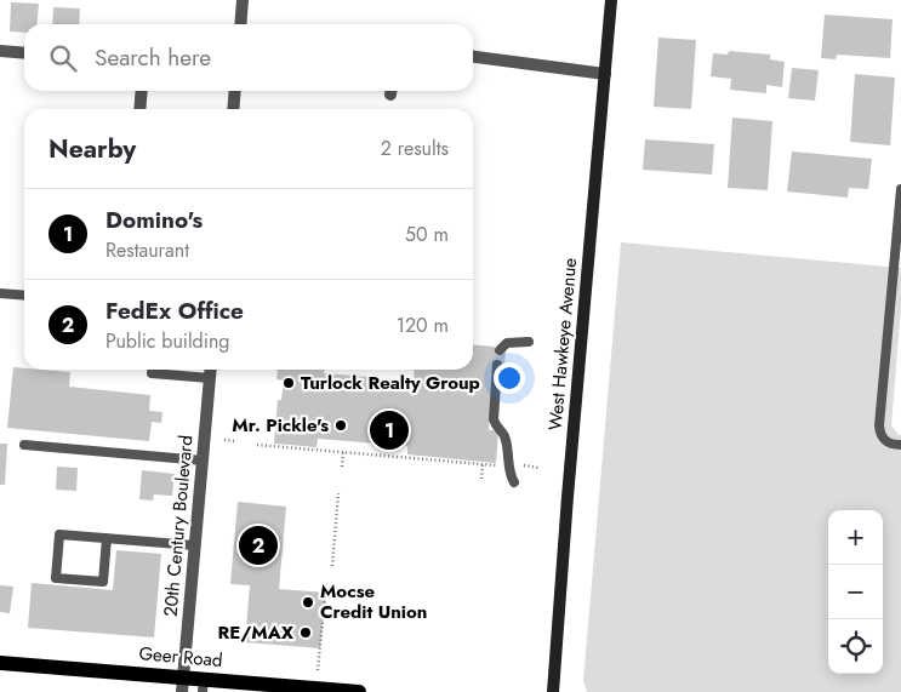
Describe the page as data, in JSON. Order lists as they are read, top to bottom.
{
  "streets": {
    "main road": ["Geer Road"],
    "street": ["West Hawkeye Avenue", "20th Century Boulevard"]
  },
  "crossings": [
    ["20th Century Boulevard", "Geer Road"]
  ],
  "places": [
    "Turlock Realty Group",
    "Mr. Pickle's",
    "Mocse Credit Union",
    "RE/MAX"
  ],
  "page": {
    "search": "Search here",
    "heading": ["Nearby", "2 results"],
    "list": [
      {
        "mark": "1",
        "name": "Domino's",
        "note": "Restaurant",
        "value": "50 m"
      },
      {
        "mark": "2",
        "name": "FedEx Office",
        "note": "Public building",
        "value": "120 m"
      }
    ],
    "pins": ["1", "2"],
    "map_buttons": ["+", "−"]
  }
}
